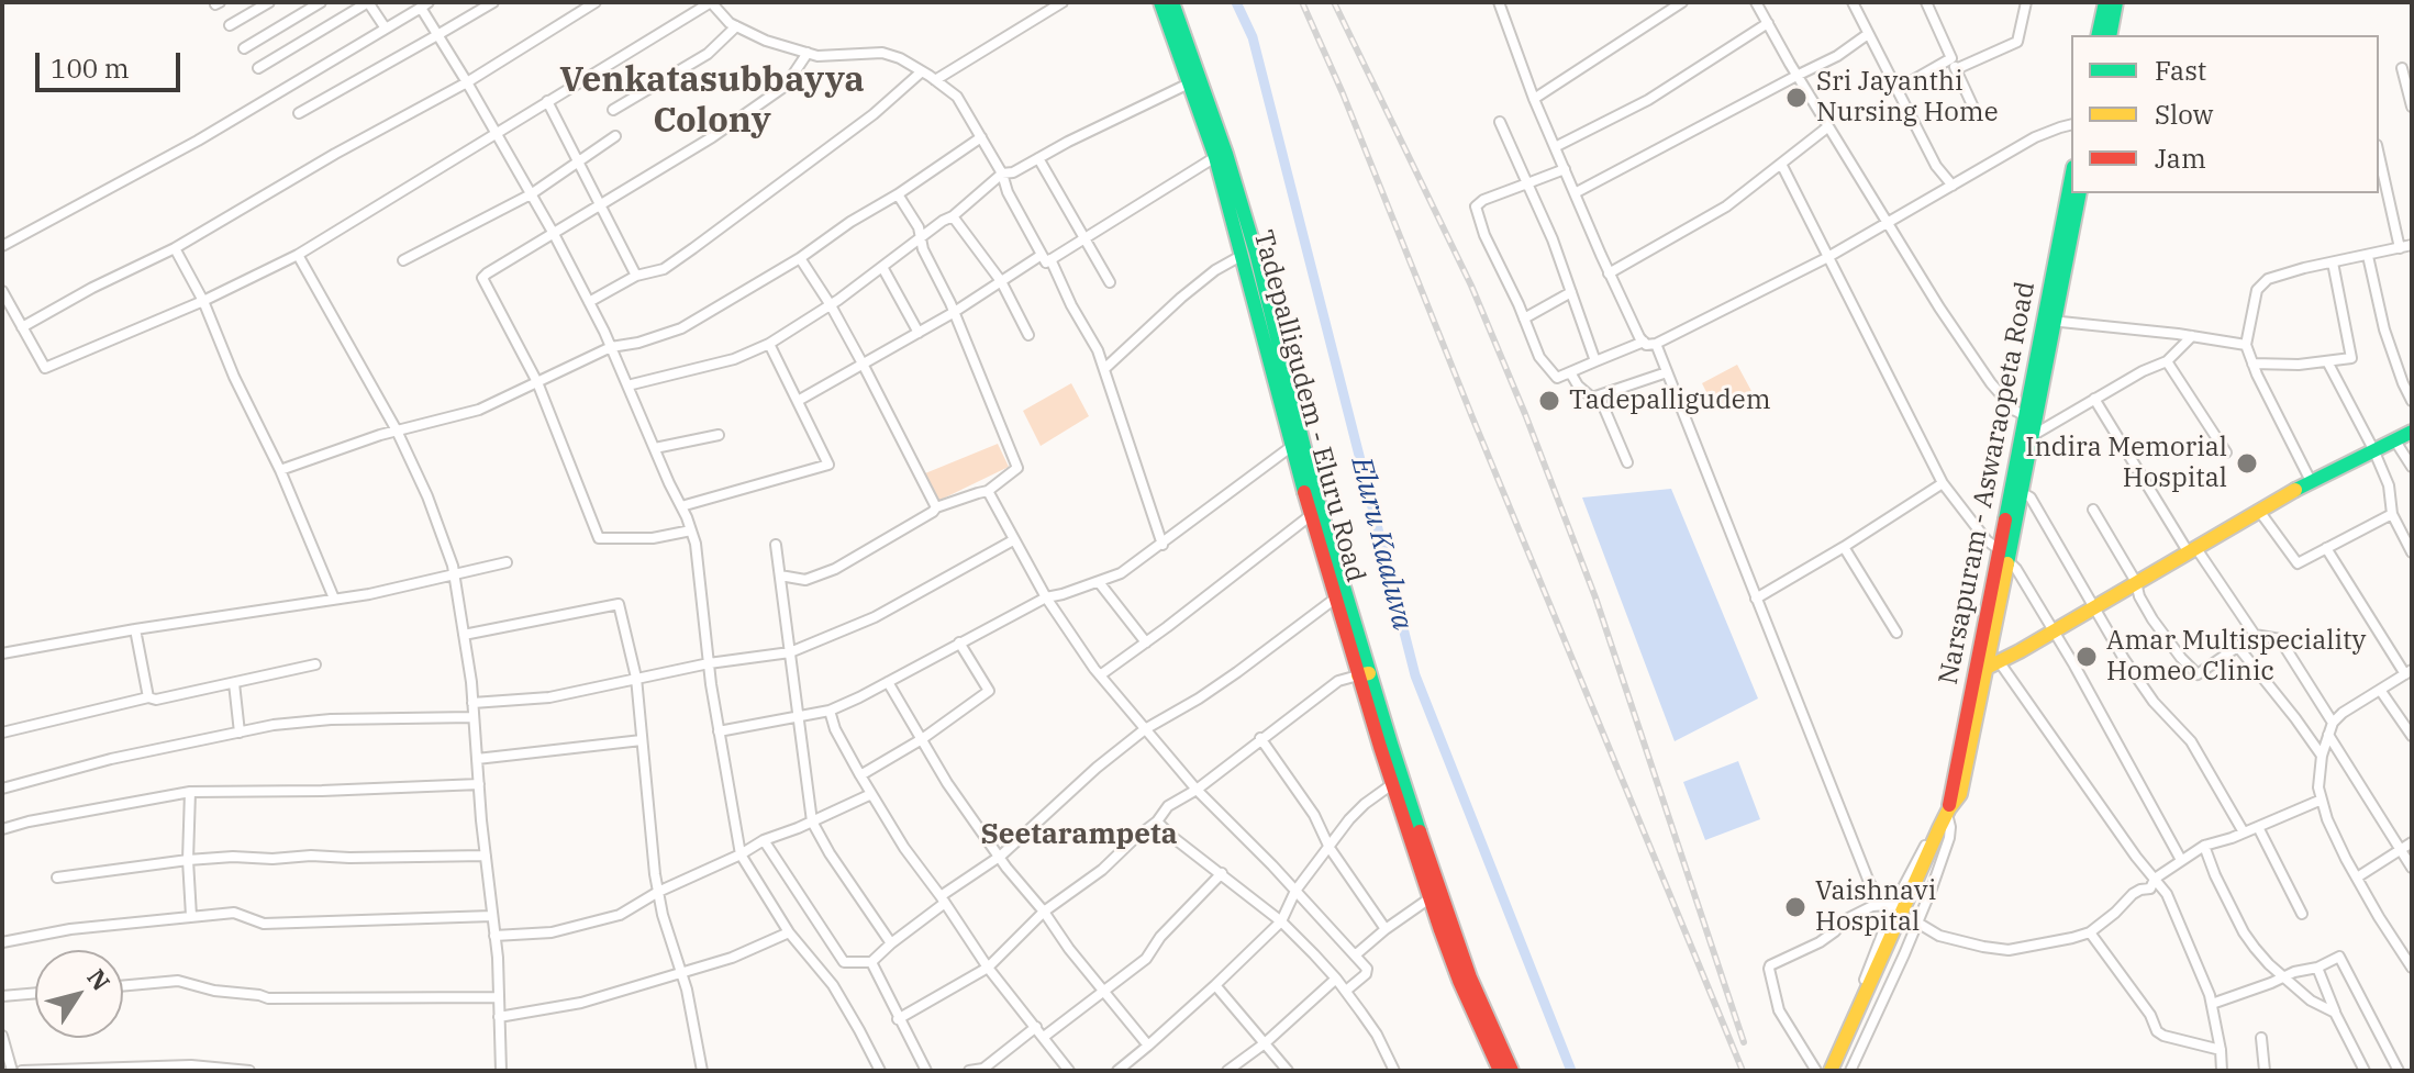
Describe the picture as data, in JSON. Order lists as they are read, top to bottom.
{
  "streets": {
    "main road": ["Tadepalligudem - Eluru Road", "Narsapuram - Aswaraopeta Road"]
  },
  "districts": ["Venkatasubbayya Colony", "Seetarampeta"],
  "water": ["Eluru Kaaluva"],
  "places": [
    "Sri Jayanthi Nursing Home",
    "Tadepalligudem",
    "Indira Memorial Hospital",
    "Amar Multispeciality Homeo Clinic",
    "Vaishnavi Hospital"
  ],
  "legend": ["Fast", "Slow", "Jam"],
  "scale_bar": "100 m",
  "north": "top right"
}
